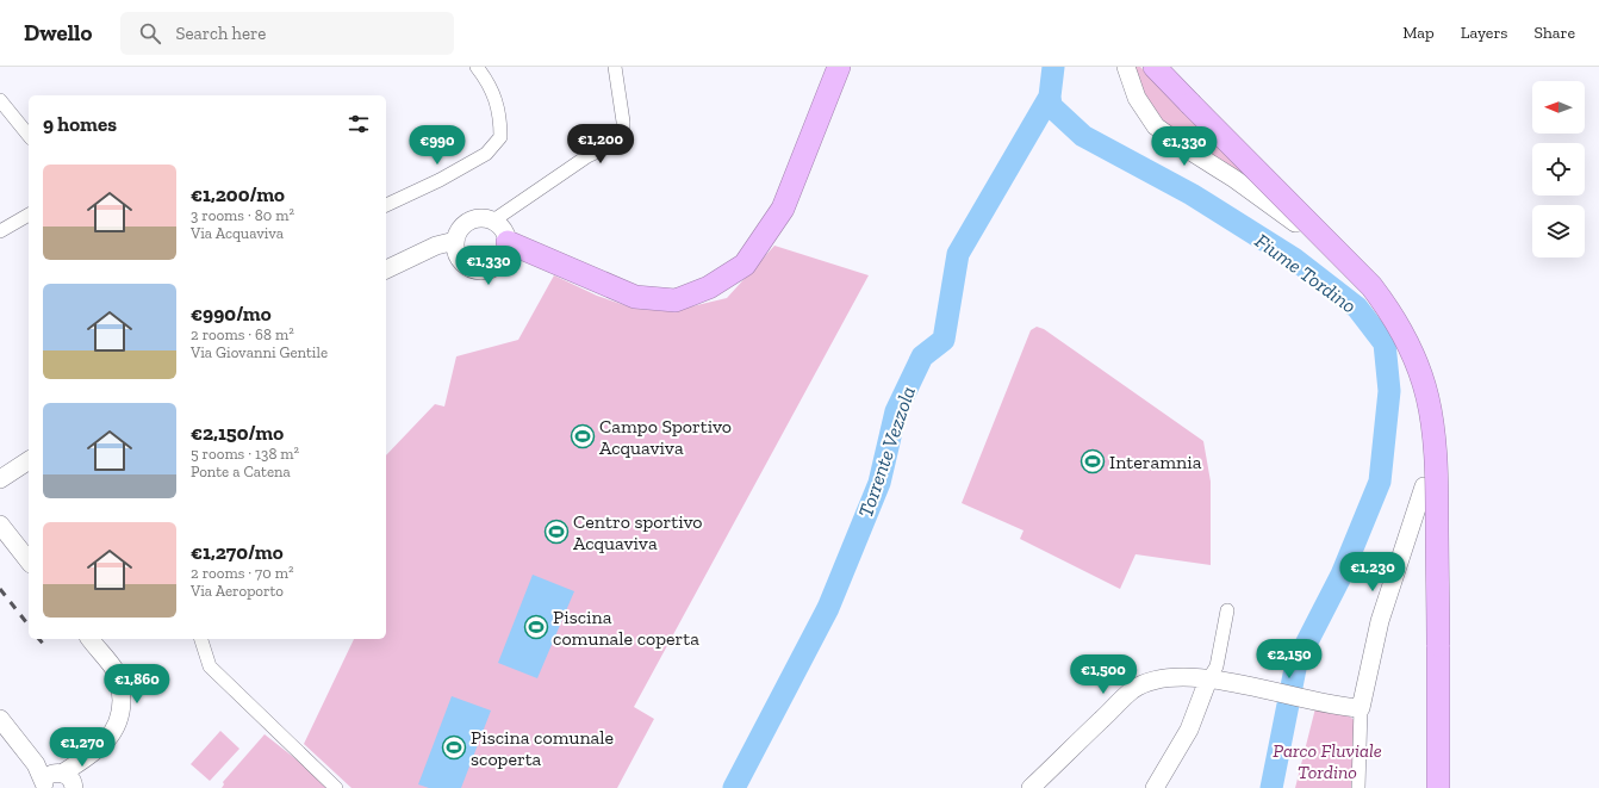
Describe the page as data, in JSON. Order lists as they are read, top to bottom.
{
  "water": ["Fiume Tordino", "Torrente Vezzola"],
  "parks": ["Parco Fluviale Tordino"],
  "places": {
    "sports": [
      "Campo Sportivo Acquaviva",
      "Interamnia",
      "Centro sportivo Acquaviva",
      "Piscina comunale coperta",
      "Piscina comunale scoperta"
    ]
  },
  "north": "left",
  "page": {
    "header": "Dwello",
    "search": "Search here",
    "nav": ["Map", "Layers", "Share"],
    "heading": "9 homes",
    "price": [
      "€1,200",
      "€990",
      "€1,330",
      "€1,330",
      "€1,230",
      "€2,150",
      "€1,500",
      "€1,860",
      "€1,270"
    ],
    "list": [
      {
        "name": "€1,200/mo",
        "note": "3 rooms · 80 m² · Via Acquaviva"
      },
      {
        "name": "€990/mo",
        "note": "2 rooms · 68 m² · Via Giovanni Gentile"
      },
      {
        "name": "€2,150/mo",
        "note": "5 rooms · 138 m² · Ponte a Catena"
      },
      {
        "name": "€1,270/mo",
        "note": "2 rooms · 70 m² · Via Aeroporto"
      }
    ]
  }
}
